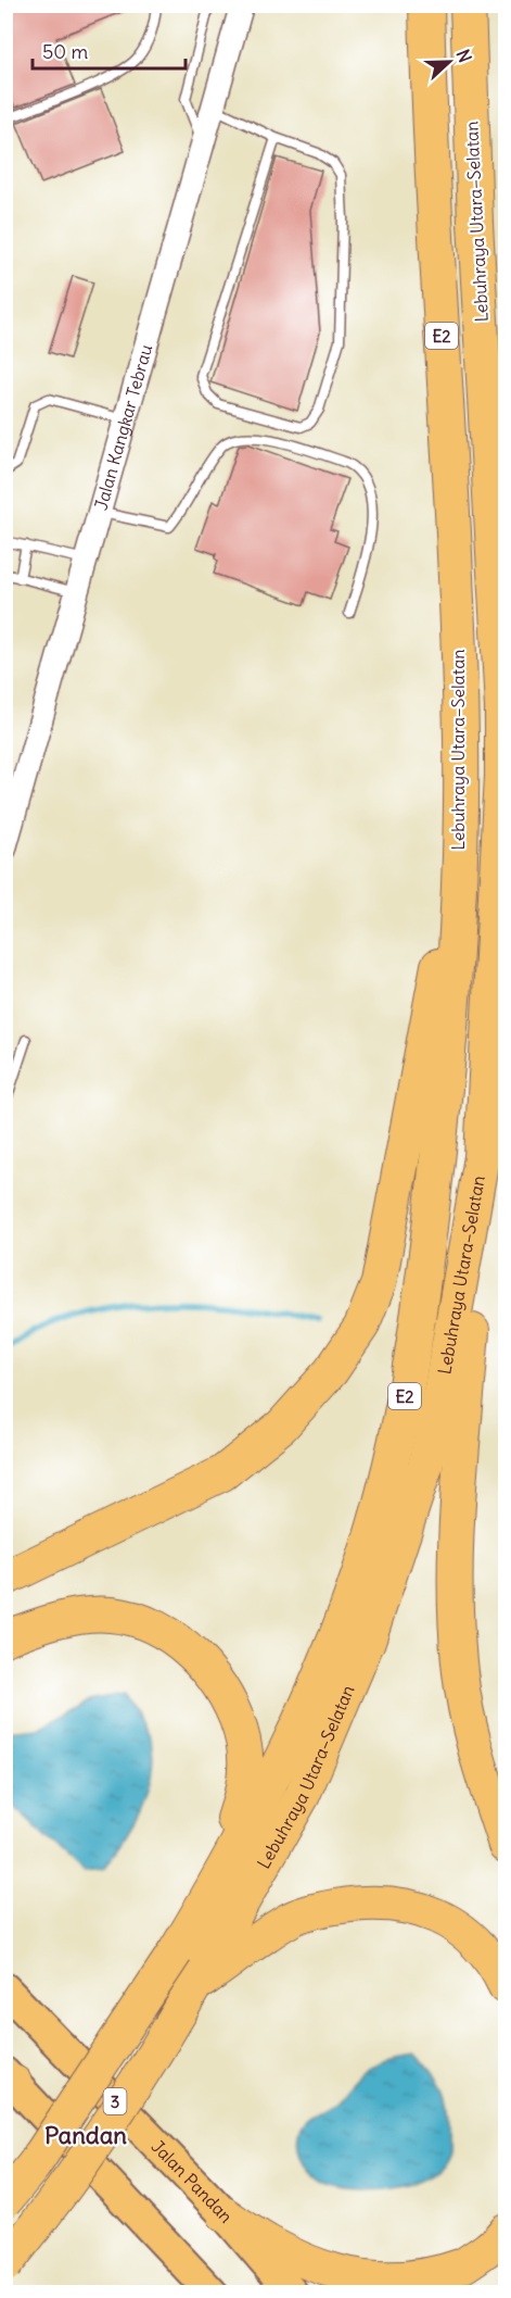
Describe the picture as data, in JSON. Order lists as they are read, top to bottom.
{
  "streets": {
    "highway": [
      "Lebuhraya Utara–Selatan",
      "E2",
      "3",
      "Jalan Pandan"
    ],
    "street": ["Jalan Kangkar Tebrau"]
  },
  "districts": ["Pandan"],
  "scale_bar": "50 m",
  "north": "right"
}
